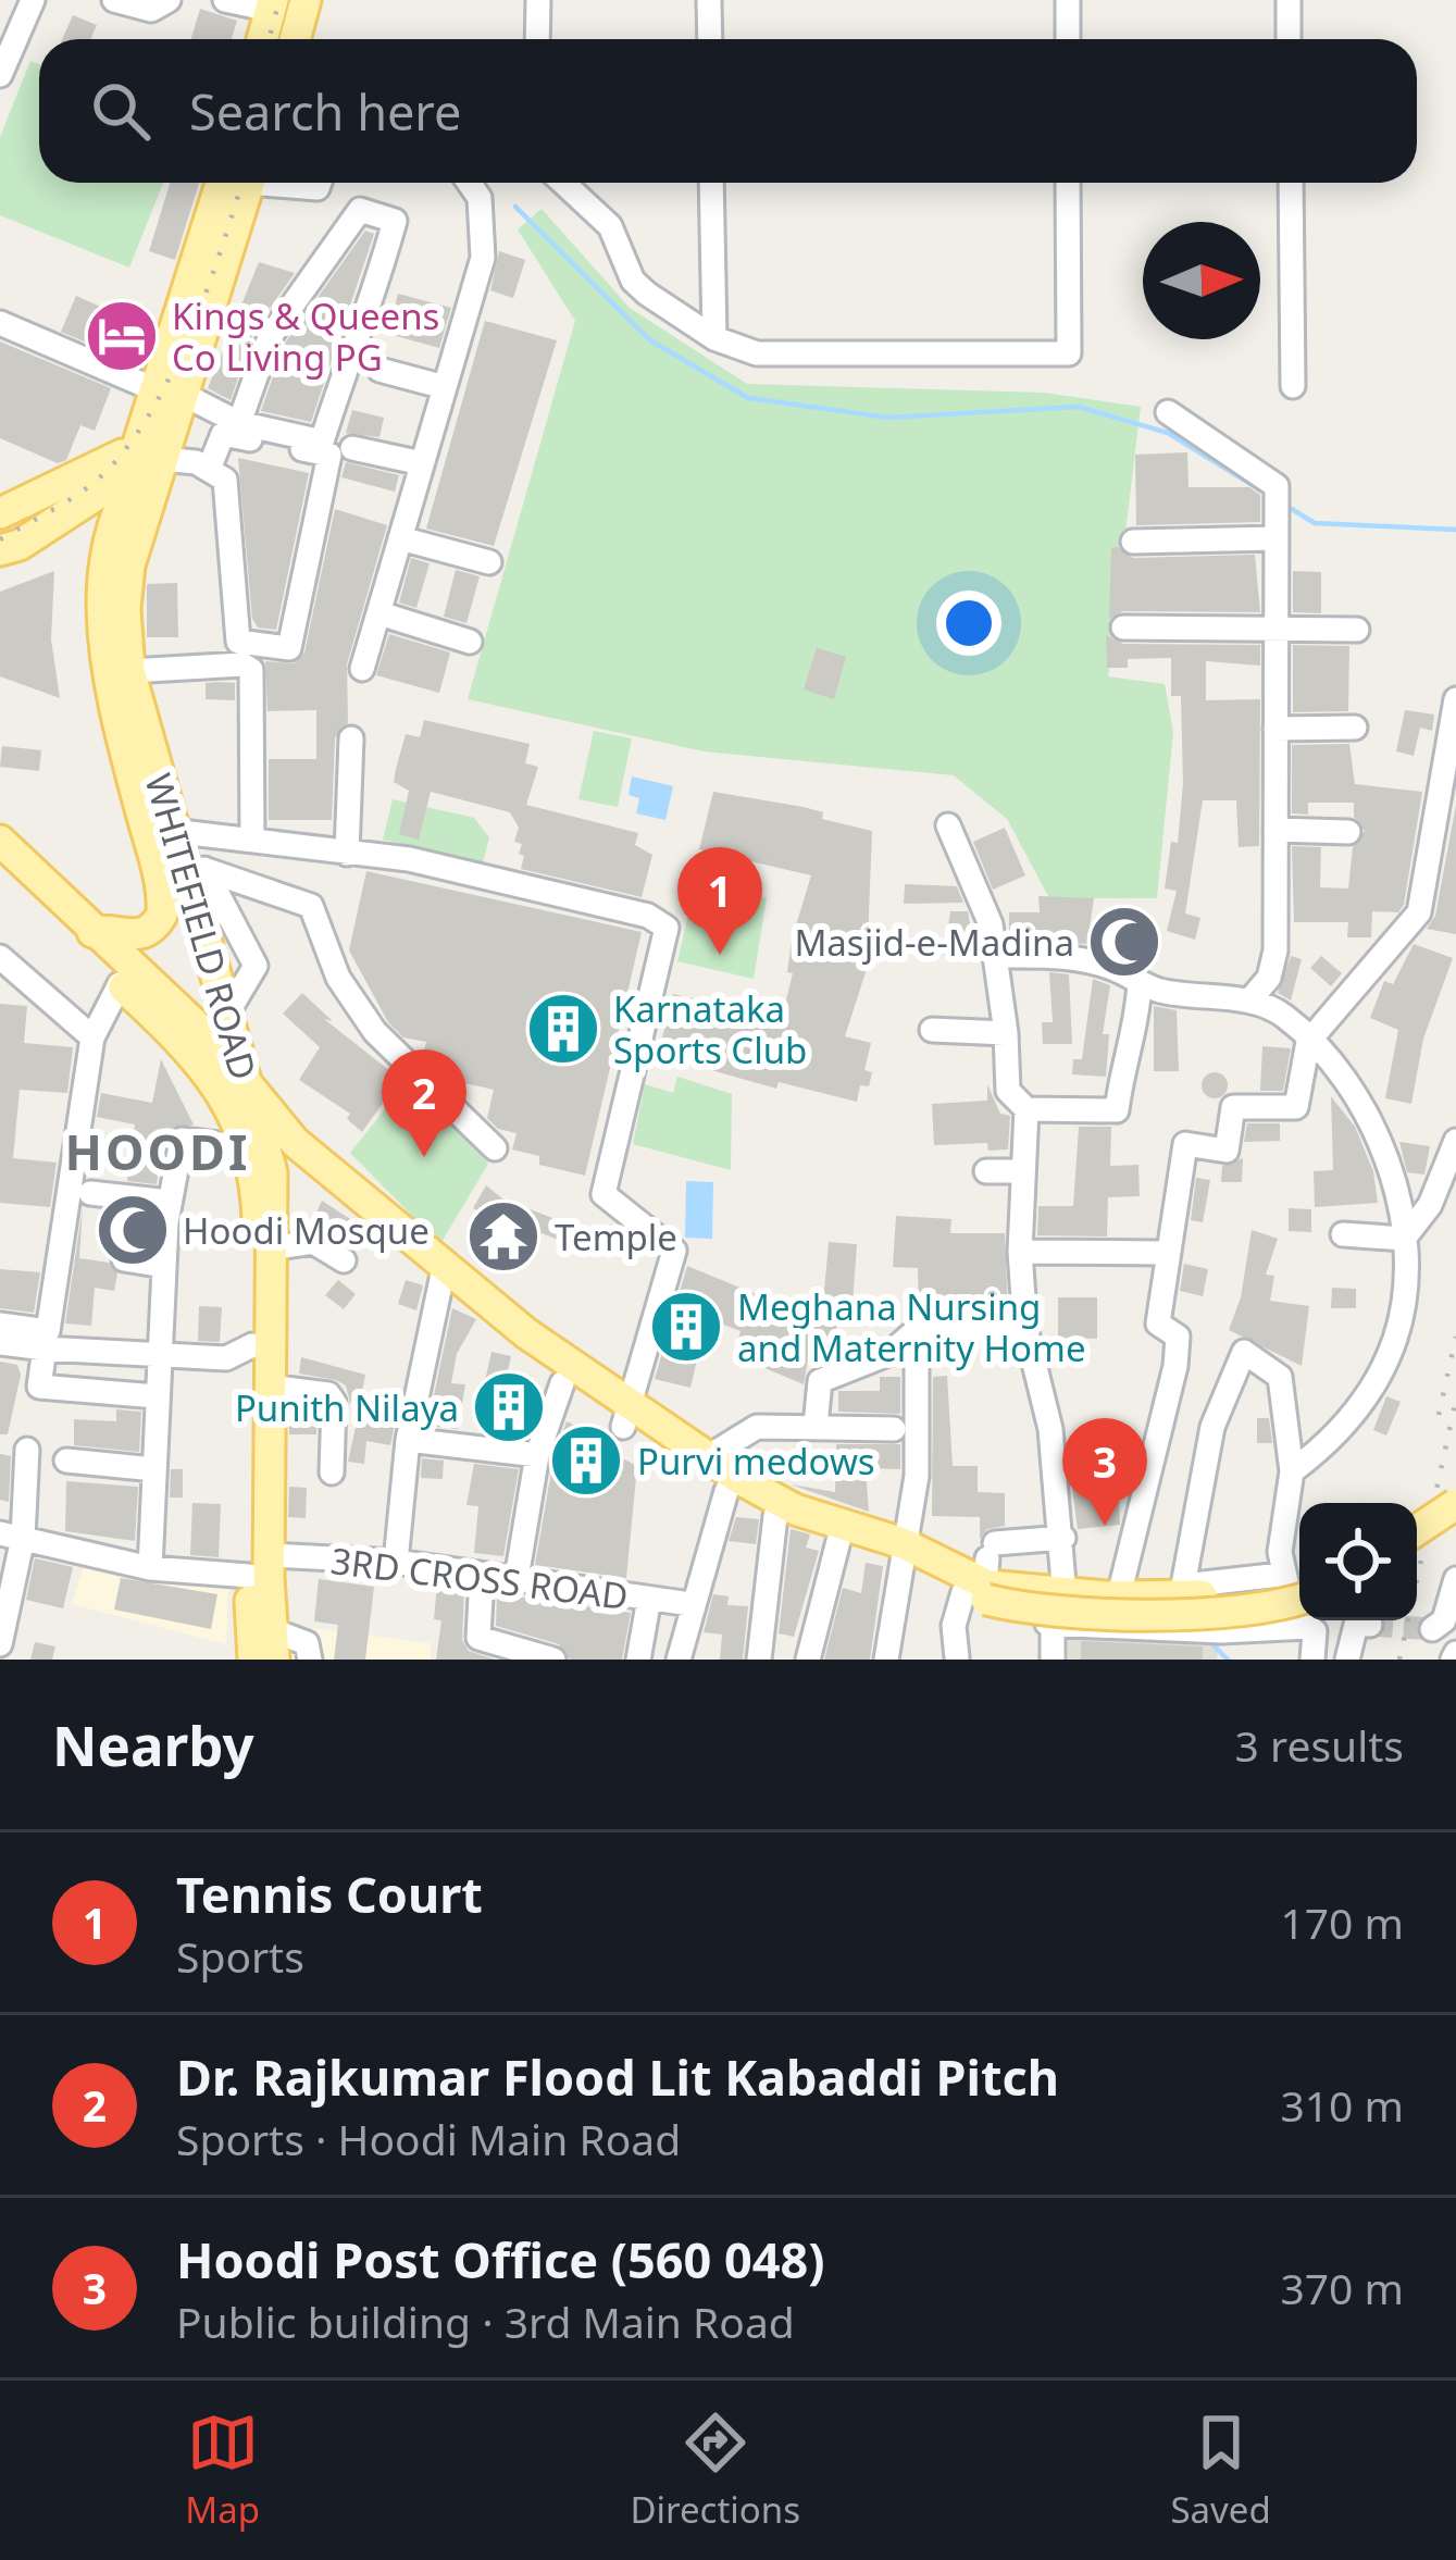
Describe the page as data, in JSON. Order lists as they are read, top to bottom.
{
  "streets": {
    "main road": ["WHITEFIELD ROAD"],
    "street": ["3RD CROSS ROAD"]
  },
  "crossings": [
    ["WHITEFIELD ROAD", "3RD CROSS ROAD"]
  ],
  "districts": ["HOODI"],
  "places": {
    "hotel": ["Kings & Queens Co Living PG"],
    "mosque": ["Masjid-e-Madina", "Hoodi Mosque"],
    "building": [
      "Karnataka Sports Club",
      "Meghana Nursing and Maternity Home",
      "Punith Nilaya",
      "Purvi medows"
    ],
    "temple": ["Temple"]
  },
  "north": "right",
  "page": {
    "search": "Search here",
    "pins": ["1", "2", "3"],
    "heading": ["Nearby", "3 results"],
    "list": [
      {
        "mark": "1",
        "name": "Tennis Court",
        "note": "Sports",
        "value": "170 m"
      },
      {
        "mark": "2",
        "name": "Dr. Rajkumar Flood Lit Kabaddi Pitch",
        "note": "Sports · Hoodi Main Road",
        "value": "310 m"
      },
      {
        "mark": "3",
        "name": "Hoodi Post Office (560 048)",
        "note": "Public building · 3rd Main Road",
        "value": "370 m"
      }
    ],
    "nav": ["Map", "Directions", "Saved"]
  }
}
